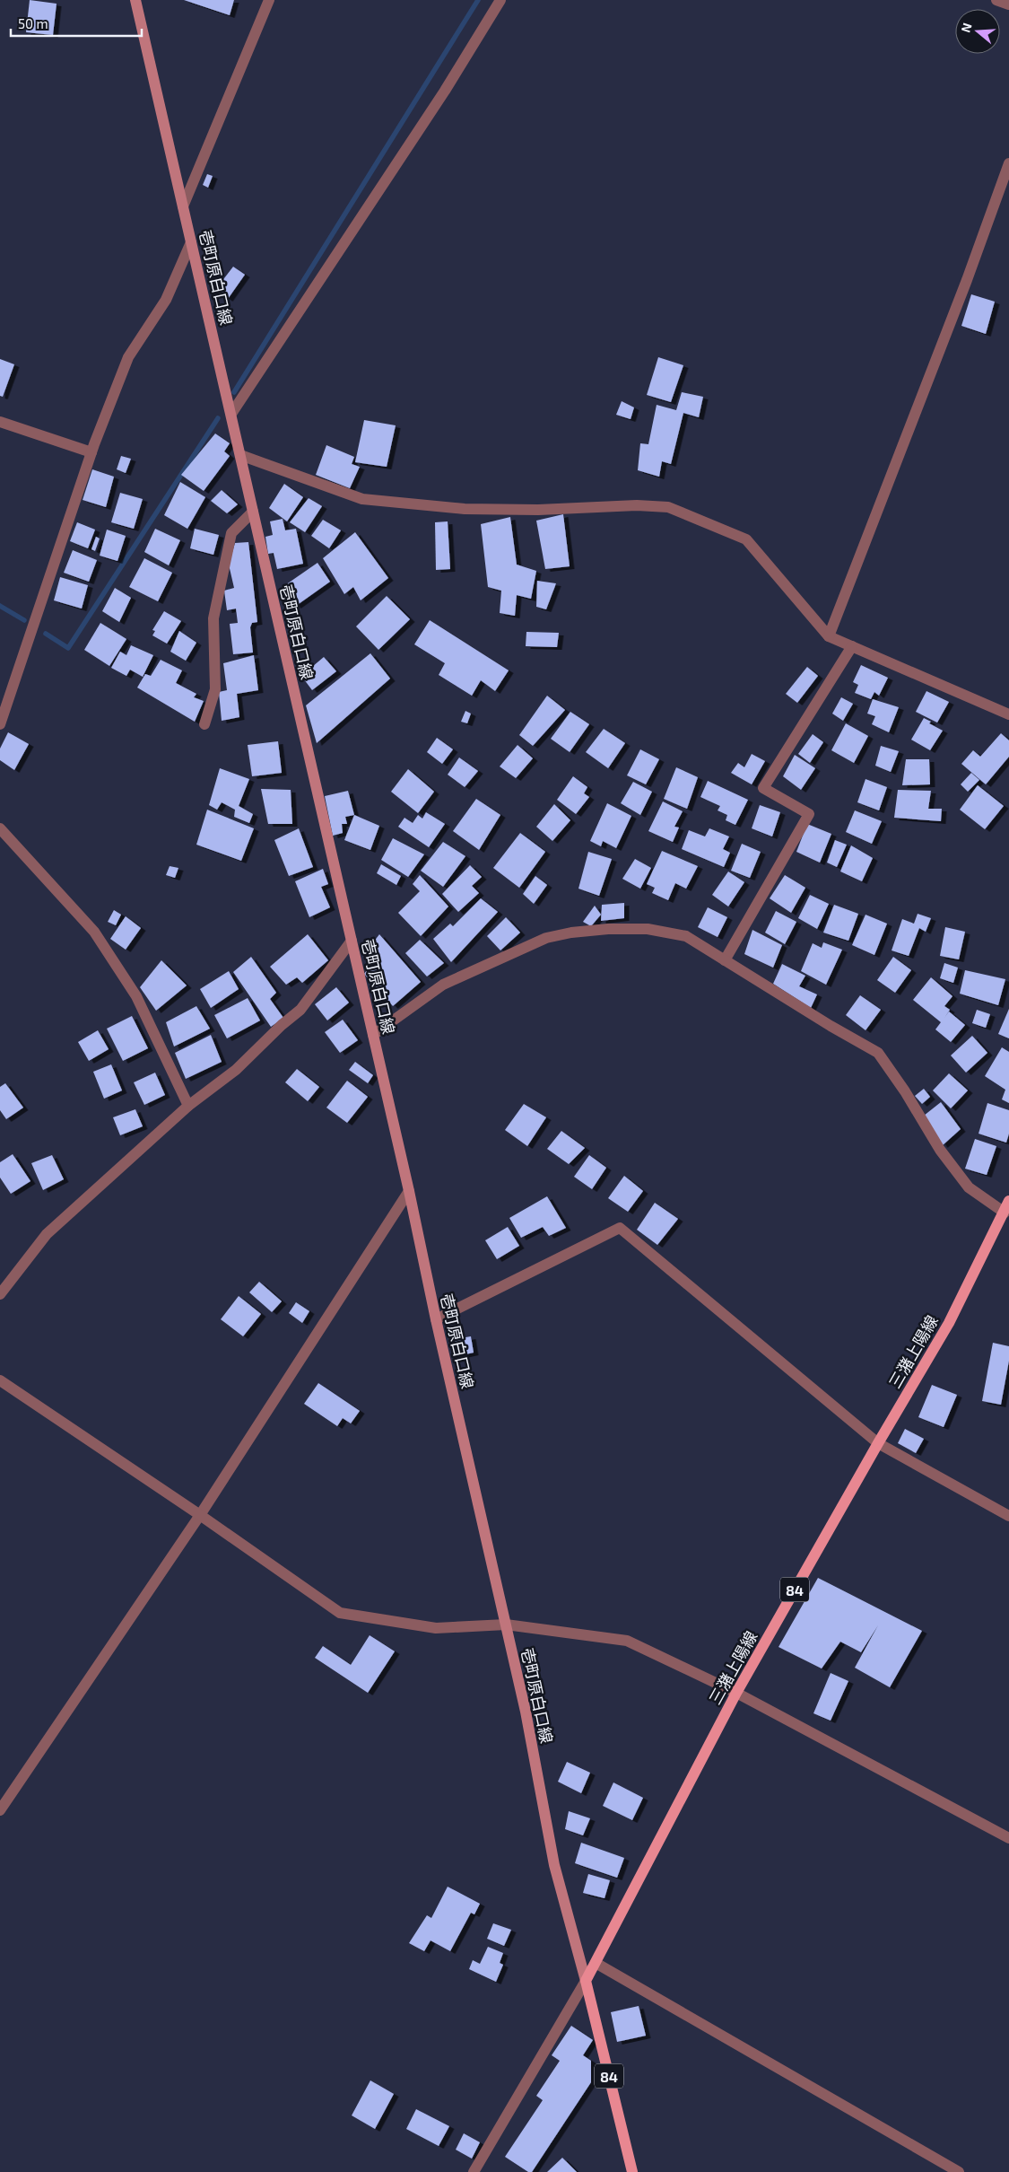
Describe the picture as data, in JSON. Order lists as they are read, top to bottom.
{
  "streets": {
    "main road": ["壱町原白口線", "三潴上陽線", "84"]
  },
  "crossings": [
    ["壱町原白口線", "三潴上陽線"],
    ["壱町原白口線", "84"],
    ["三潴上陽線", "84"]
  ],
  "scale_bar": "50 m",
  "north": "left"
}
